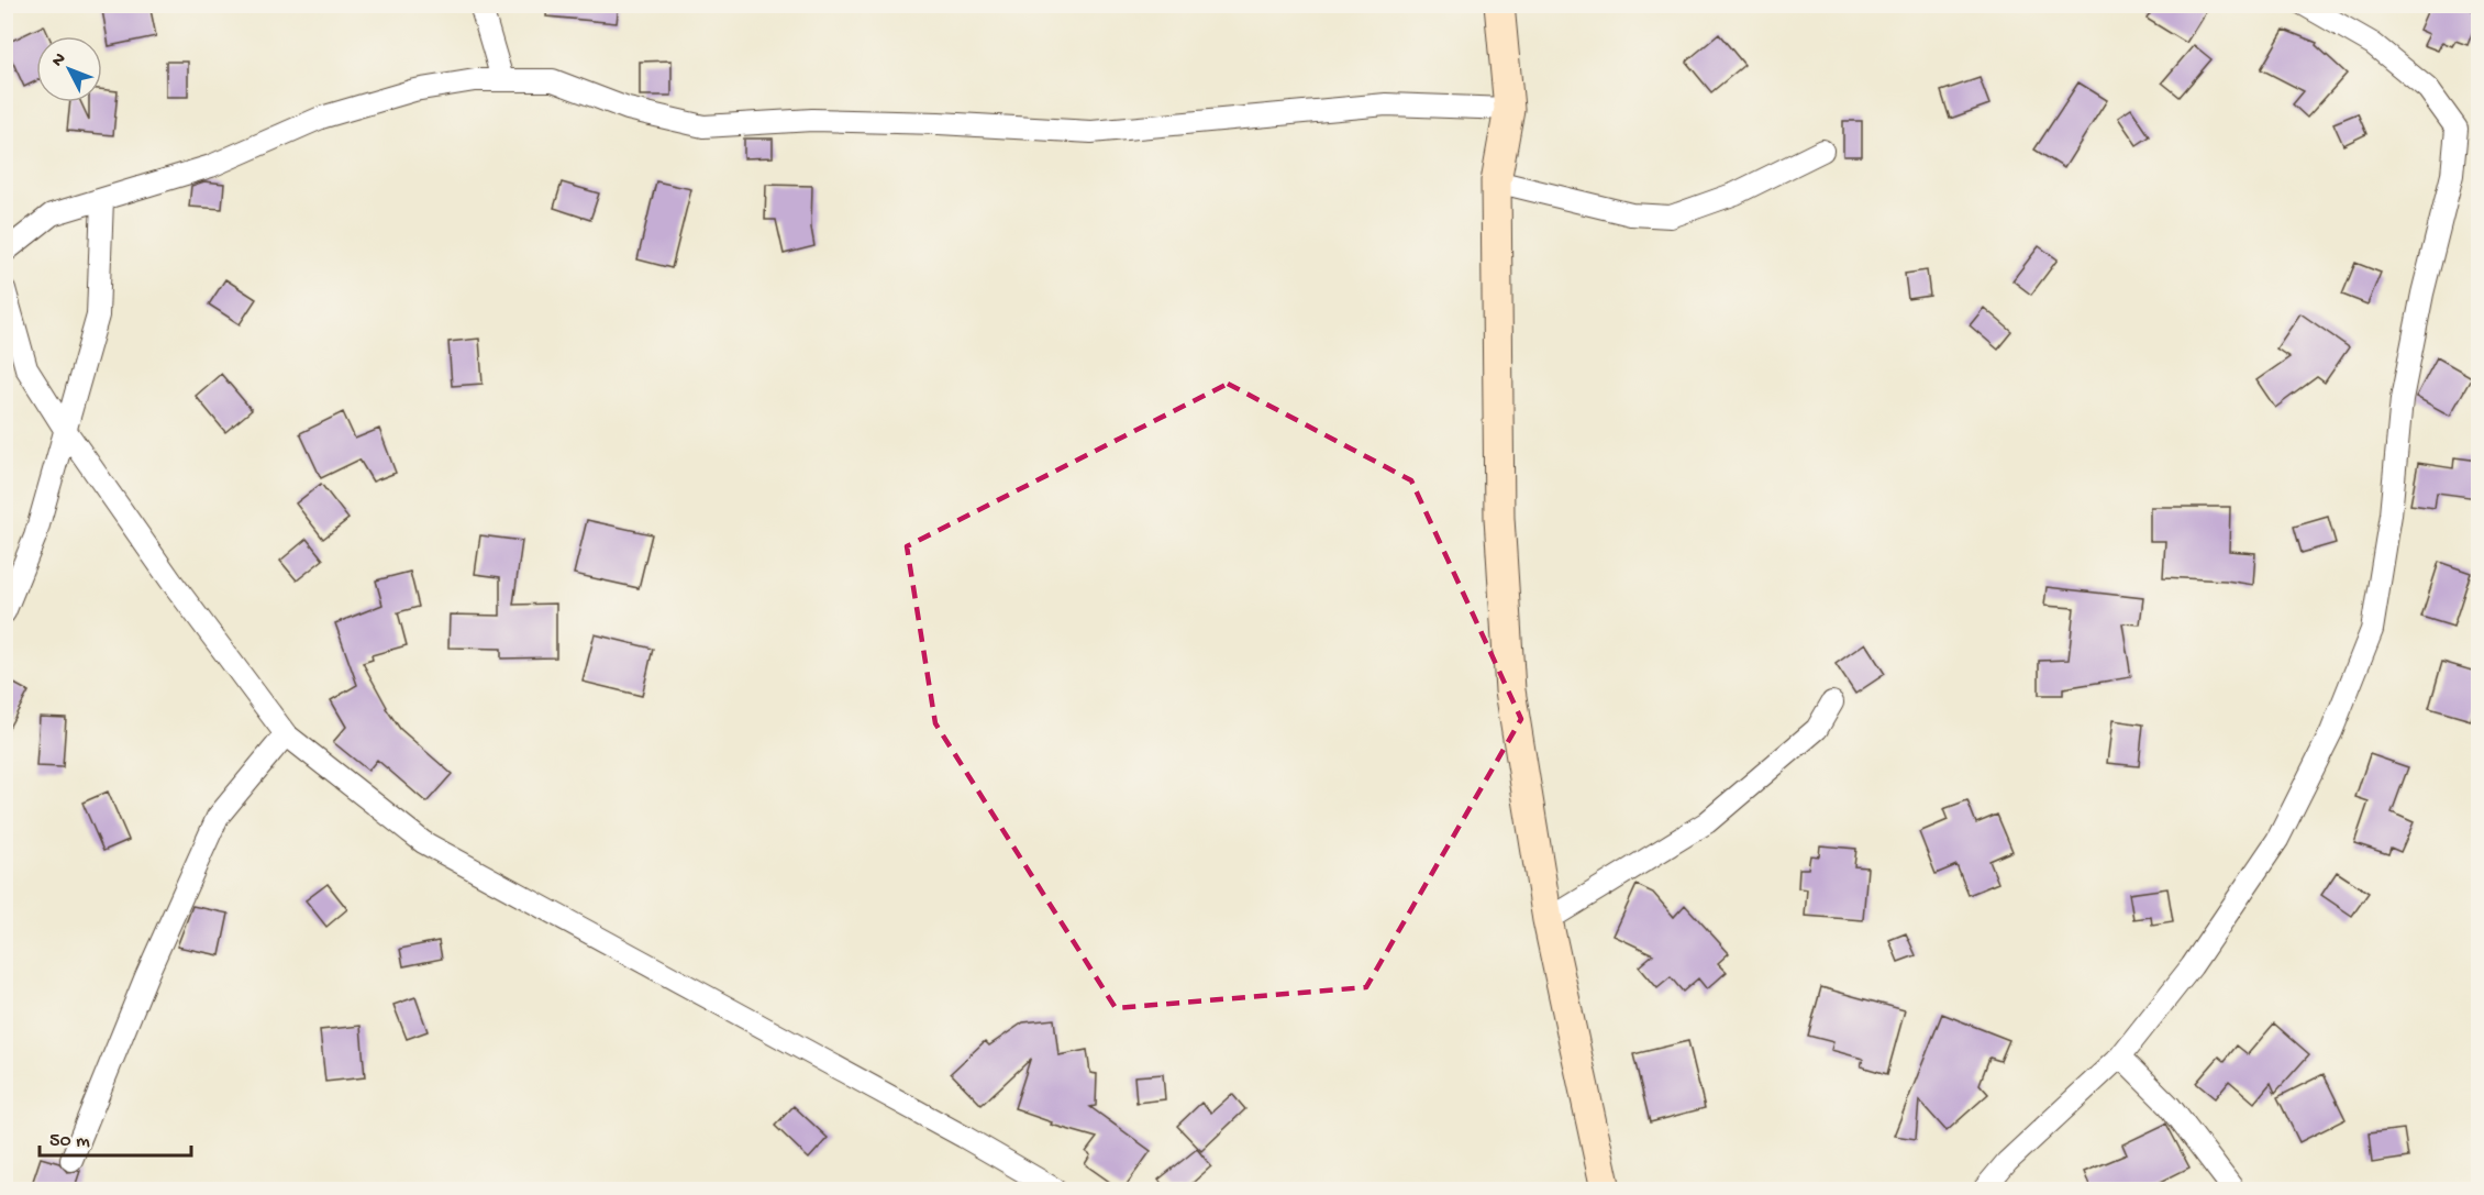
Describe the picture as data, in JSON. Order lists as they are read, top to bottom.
{
  "scale_bar": "50 m",
  "north": "top left"
}
